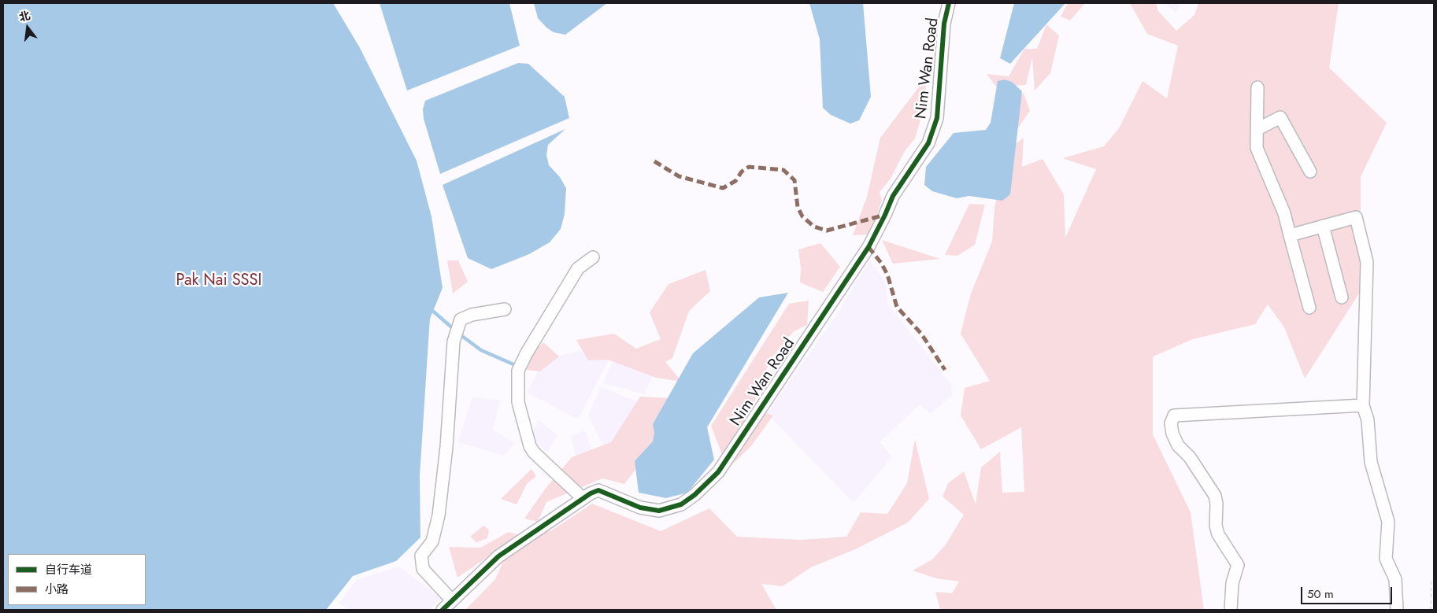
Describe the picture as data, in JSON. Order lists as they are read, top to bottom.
{
  "streets": {
    "street": ["Nim Wan Road"]
  },
  "parks": ["Pak Nai SSSI"],
  "legend": ["自行车道", "小路"],
  "scale_bar": "50 m",
  "north": "top"
}
